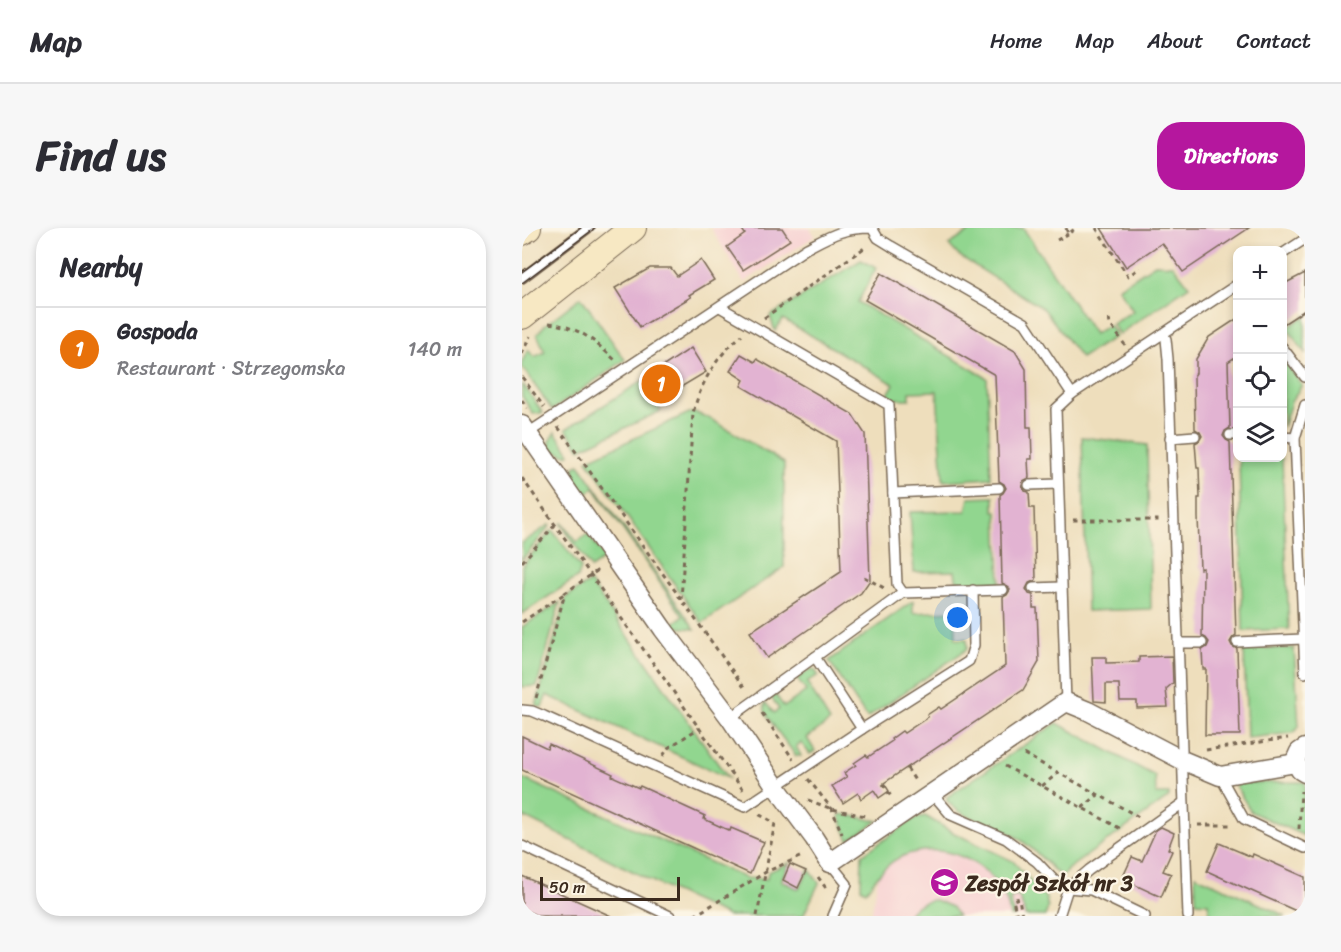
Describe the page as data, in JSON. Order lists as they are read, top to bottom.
{
  "places": {
    "school or university": ["Zespół Szkół nr 3"]
  },
  "scale_bar": "50 m",
  "page": {
    "header": "Map",
    "nav": [
      "Home",
      "Map",
      "About",
      "Contact"
    ],
    "title": "Find us",
    "buttons": "Directions",
    "heading": "Nearby",
    "map_buttons": ["+", "−"],
    "list": [
      {
        "mark": "1",
        "name": "Gospoda",
        "note": "Restaurant · Strzegomska",
        "value": "140 m"
      }
    ],
    "pins": "1",
    "scale": "50 m"
  }
}
